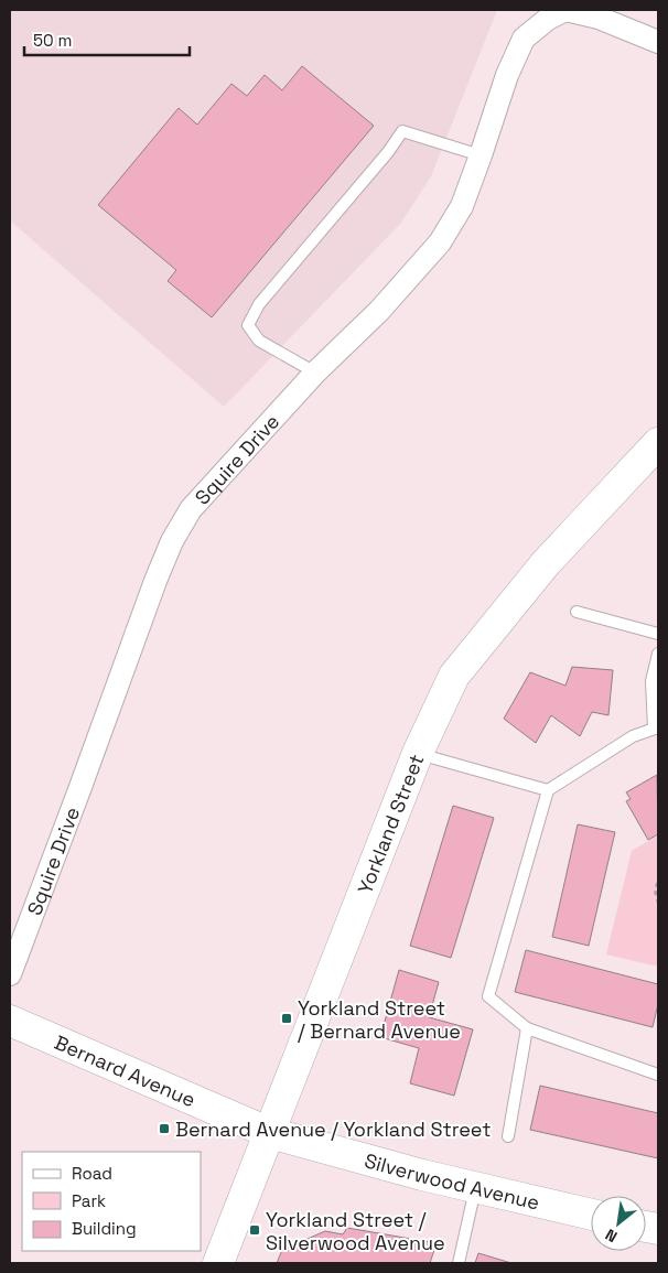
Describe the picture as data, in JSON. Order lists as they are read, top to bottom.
{
  "streets": {
    "street": [
      "Squire Drive",
      "Yorkland Street",
      "Bernard Avenue",
      "Silverwood Avenue"
    ]
  },
  "crossings": [
    ["Yorkland Street", "Bernard Avenue"],
    ["Yorkland Street", "Silverwood Avenue"],
    ["Bernard Avenue", "Silverwood Avenue"]
  ],
  "places": {
    "transit": ["Yorkland Street / Bernard Avenue", "Bernard Avenue / Yorkland Street", "Yorkland Street / Silverwood Avenue"]
  },
  "legend": ["Road", "Park", "Building"],
  "scale_bar": "50 m",
  "north": "bottom left"
}
